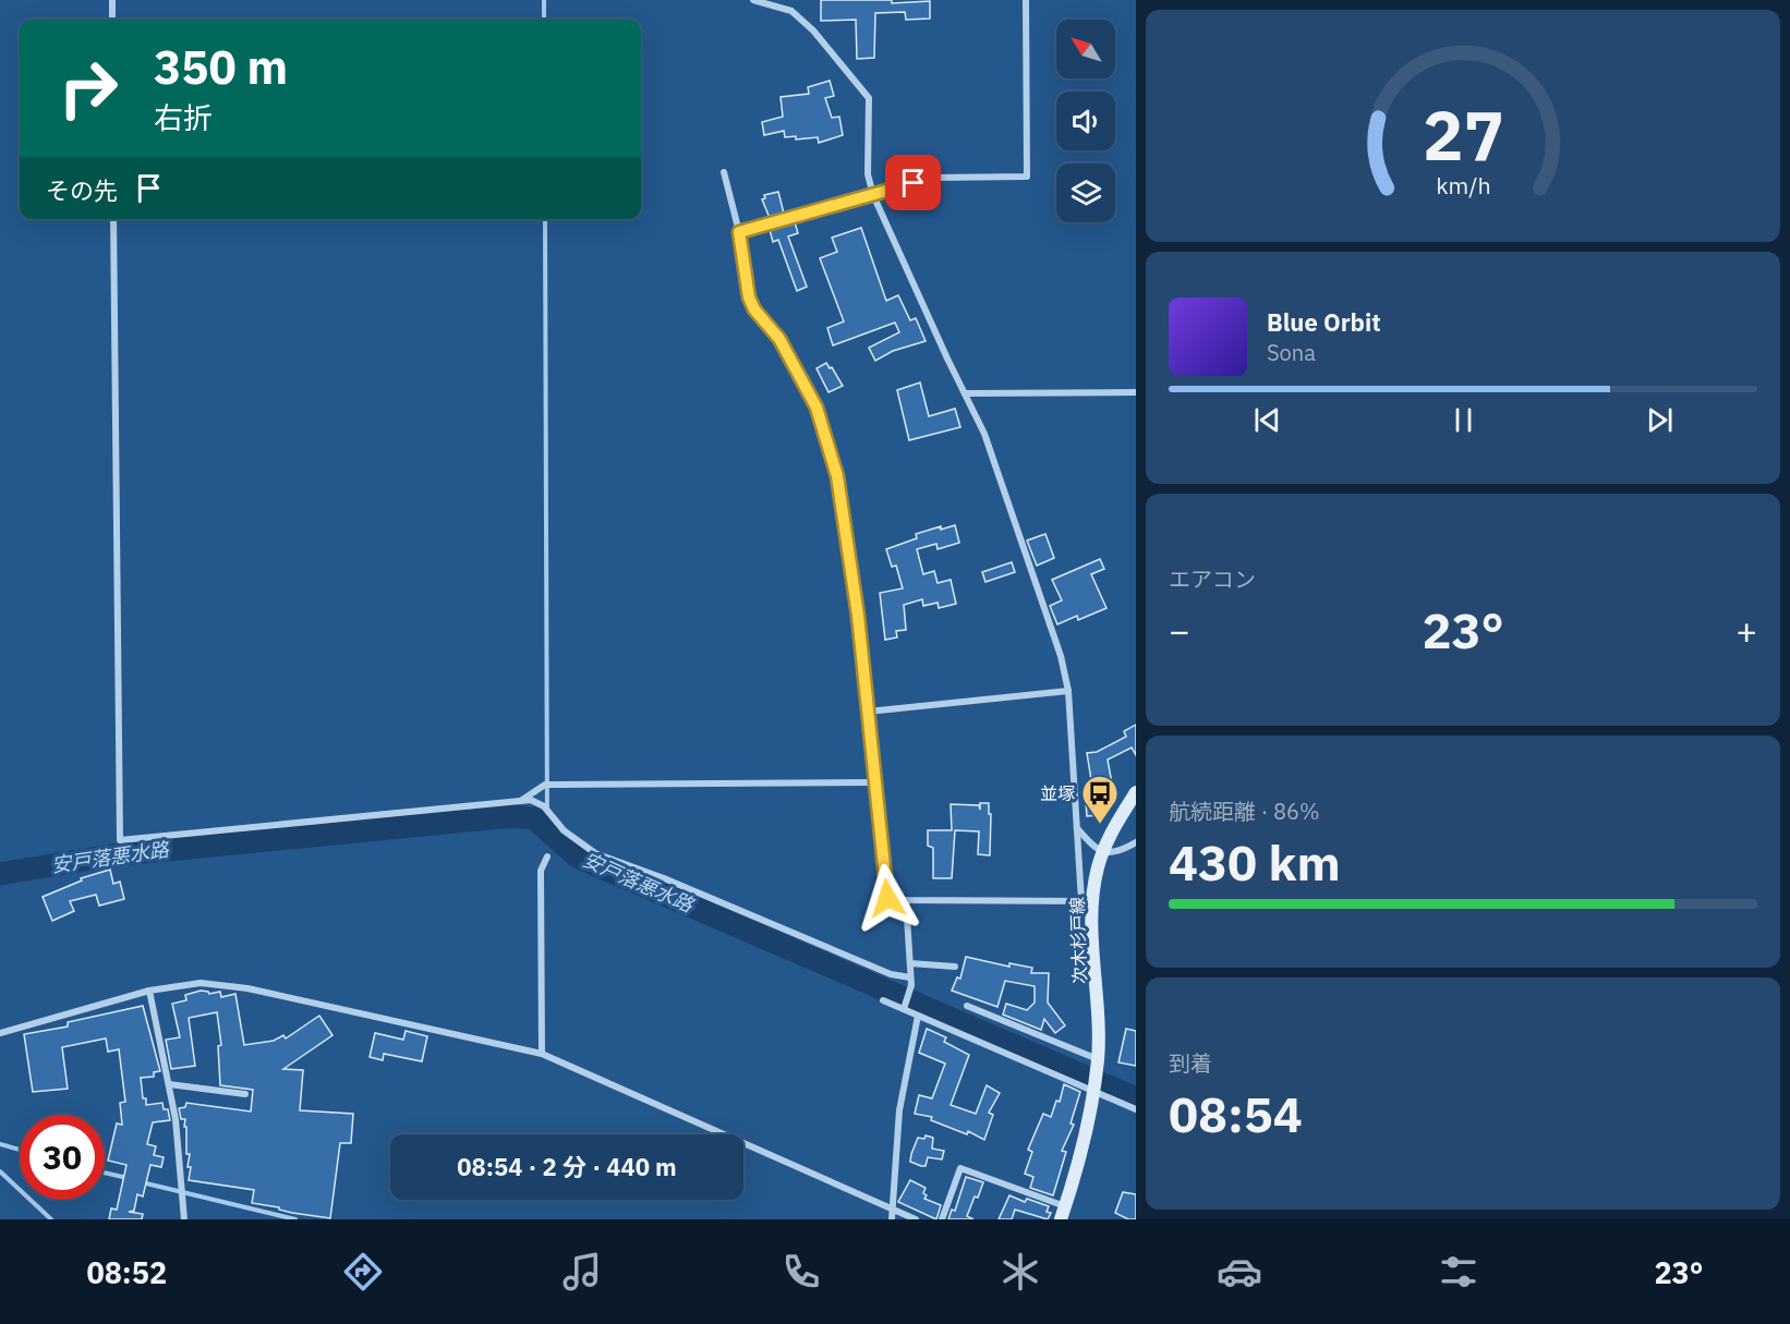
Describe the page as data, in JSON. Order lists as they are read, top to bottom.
{
  "streets": {
    "main road": ["次木杉戸線"]
  },
  "water": ["安戸落悪水路"],
  "places": {
    "bus stop": ["並塚"]
  },
  "north": "top left",
  "page": {
    "turn": ["350 m", "右折"],
    "then": "その先",
    "song": ["Blue Orbit", "Sona"],
    "tile": [
      "エアコン",
      ["航続距離 · 86%", "430 km"],
      ["到着", "08:54"]
    ],
    "heat": ["−", "23°", "+"],
    "limit": "30",
    "trip": "08:54 · 2 分 · 440 m",
    "tabs": ["08:52", "23°"],
    "gauge": ["27", "km/h"]
  }
}
